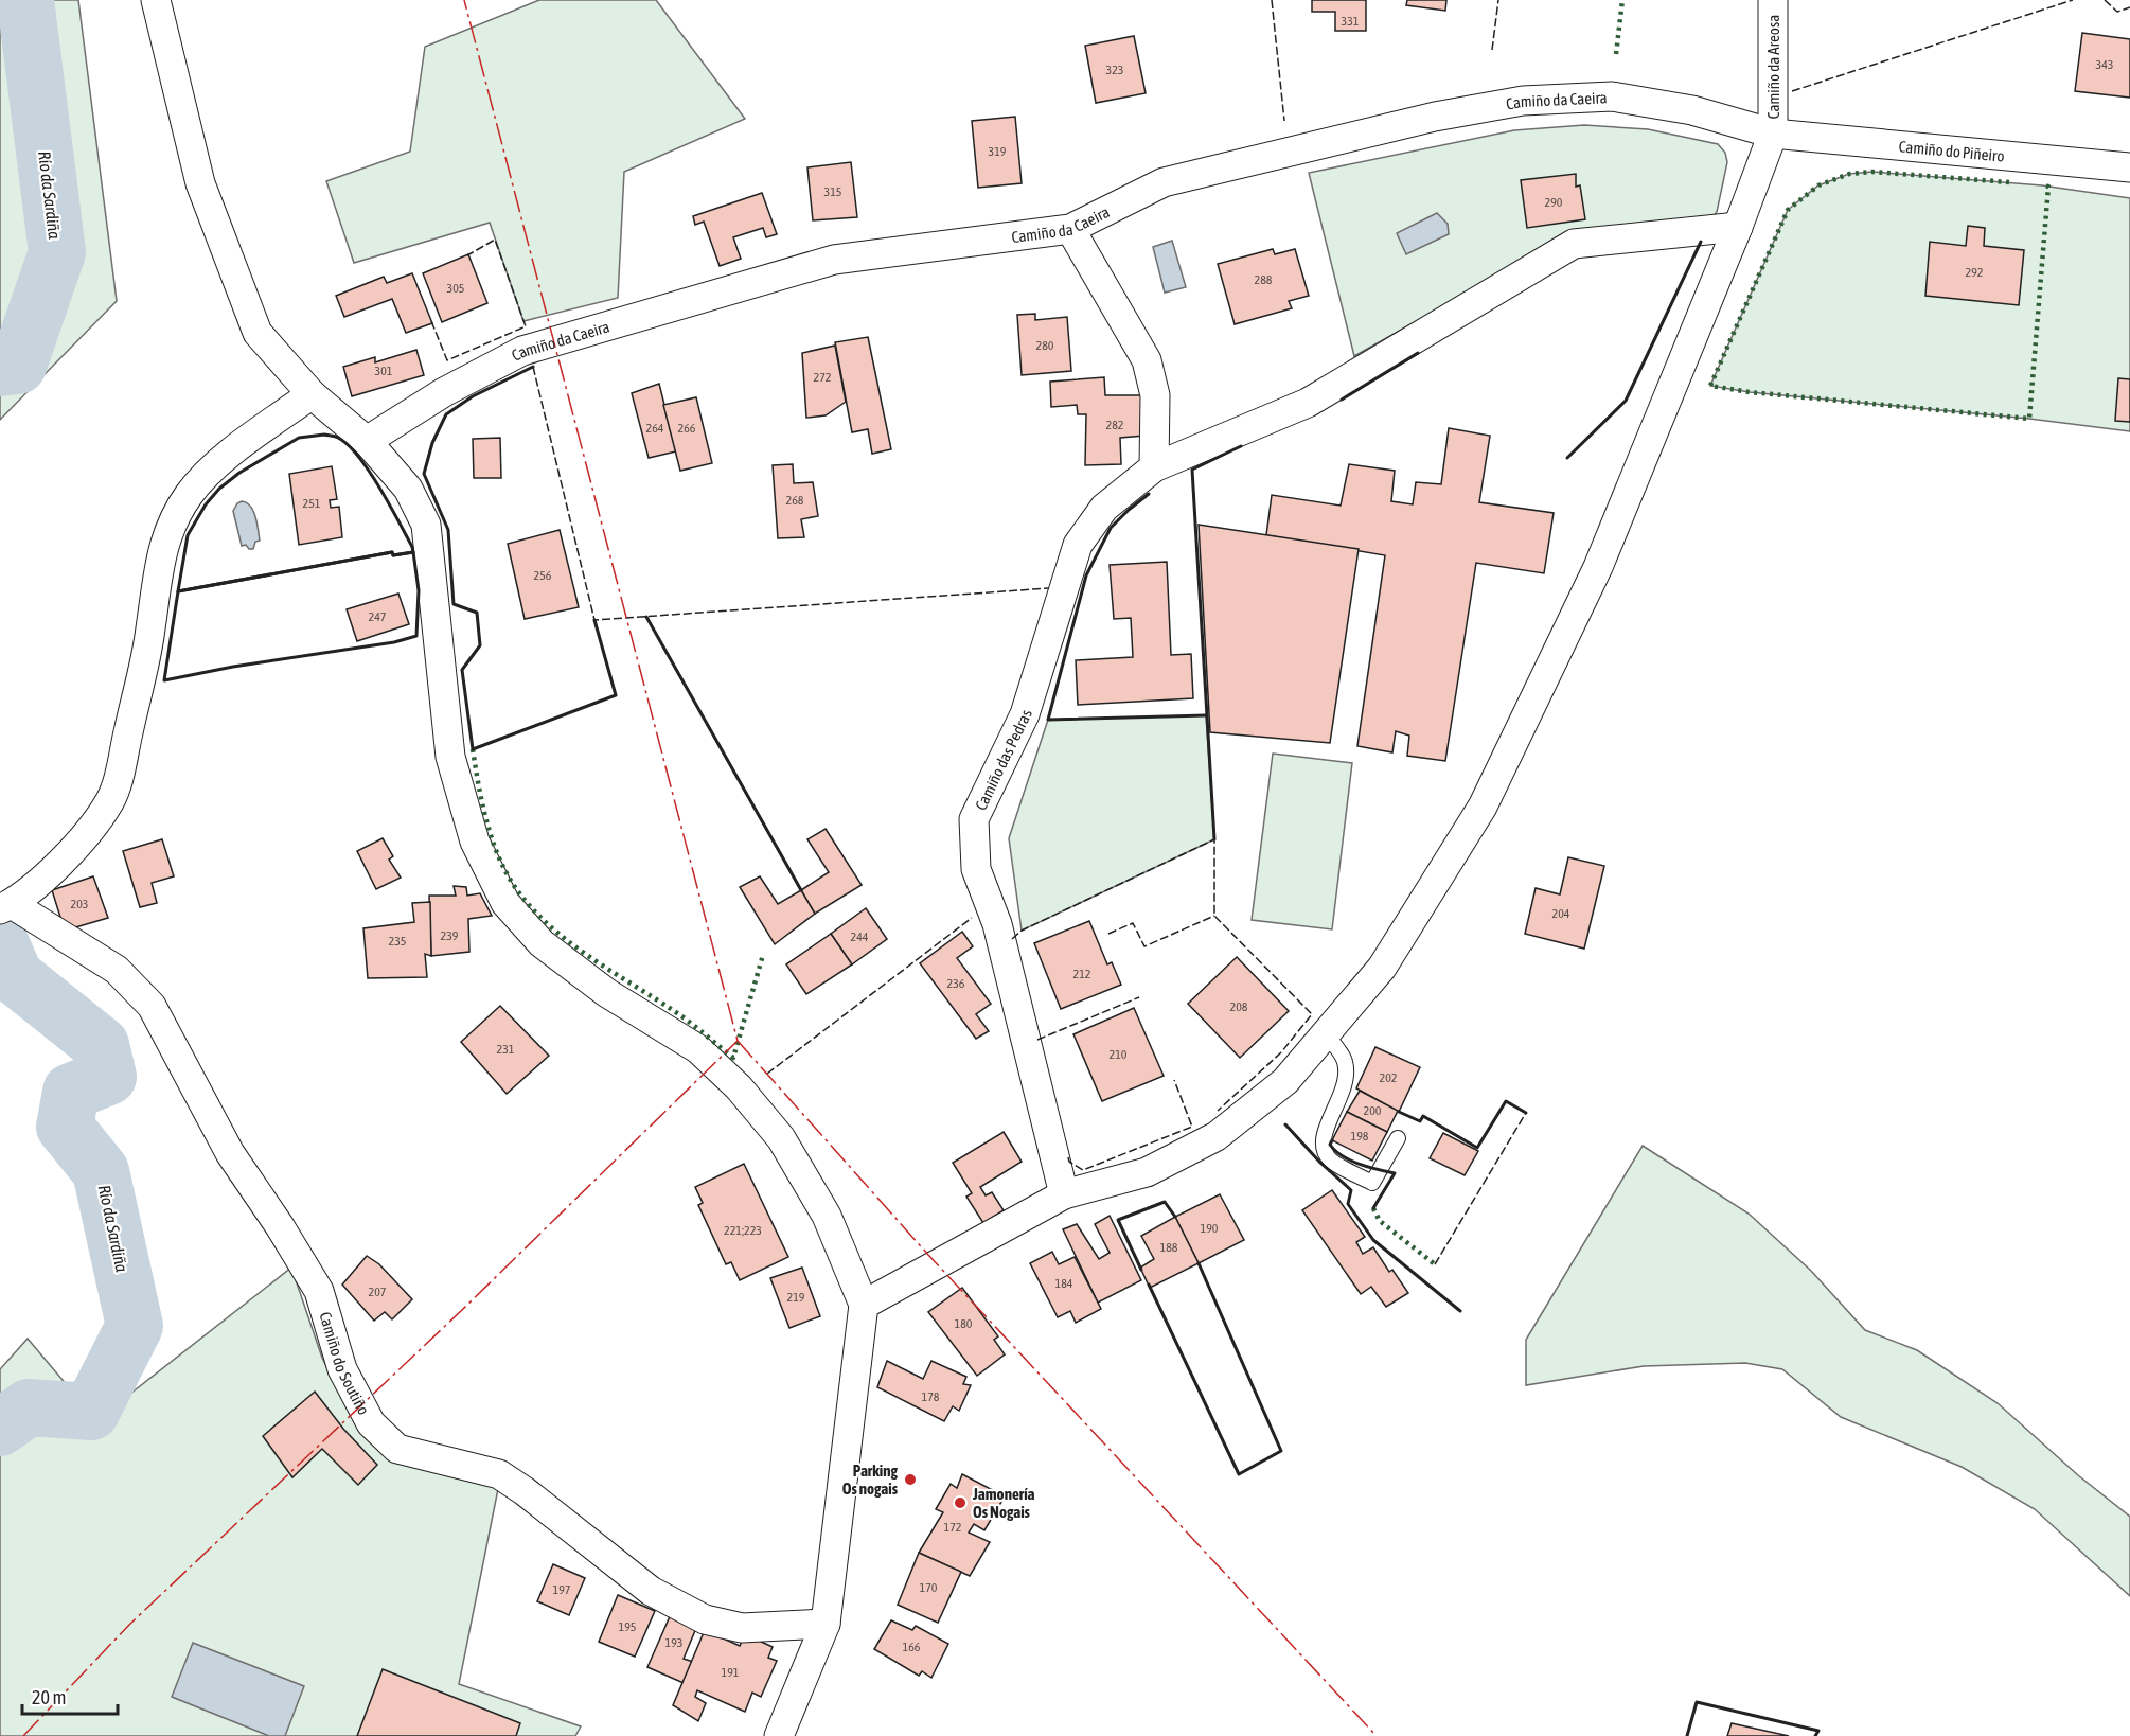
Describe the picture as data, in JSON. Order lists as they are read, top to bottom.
{
  "streets": {
    "street": [
      "Camiño da Areosa",
      "Camiño da Caeira",
      "Camiño do Piñeiro",
      "Camiño das Pedras",
      "Camiño do Soutiño"
    ]
  },
  "crossings": [
    ["Camiño da Areosa", "Camiño da Caeira"],
    ["Camiño da Areosa", "Camiño do Piñeiro"],
    ["Camiño da Areosa", "Camiño das Pedras"],
    ["Camiño da Caeira", "Camiño do Piñeiro"]
  ],
  "water": ["Río da Sardiña"],
  "places": ["Parking Os nogais", "Jamonería Os Nogais"],
  "house_numbers": [
    "331",
    "343",
    "323",
    "319",
    "315",
    "290",
    "292",
    "288",
    "305",
    "280",
    "301",
    "272",
    "282",
    "264",
    "266",
    "268",
    "251",
    "256",
    "247",
    "203",
    "204",
    "239",
    "244",
    "235",
    "212",
    "236",
    "208",
    "231",
    "210",
    "202",
    "200",
    "198",
    "190",
    "221;223",
    "188",
    "184",
    "207",
    "219",
    "180",
    "178",
    "172",
    "170",
    "197",
    "195",
    "193",
    "166",
    "191"
  ],
  "scale_bar": "20 m"
}
